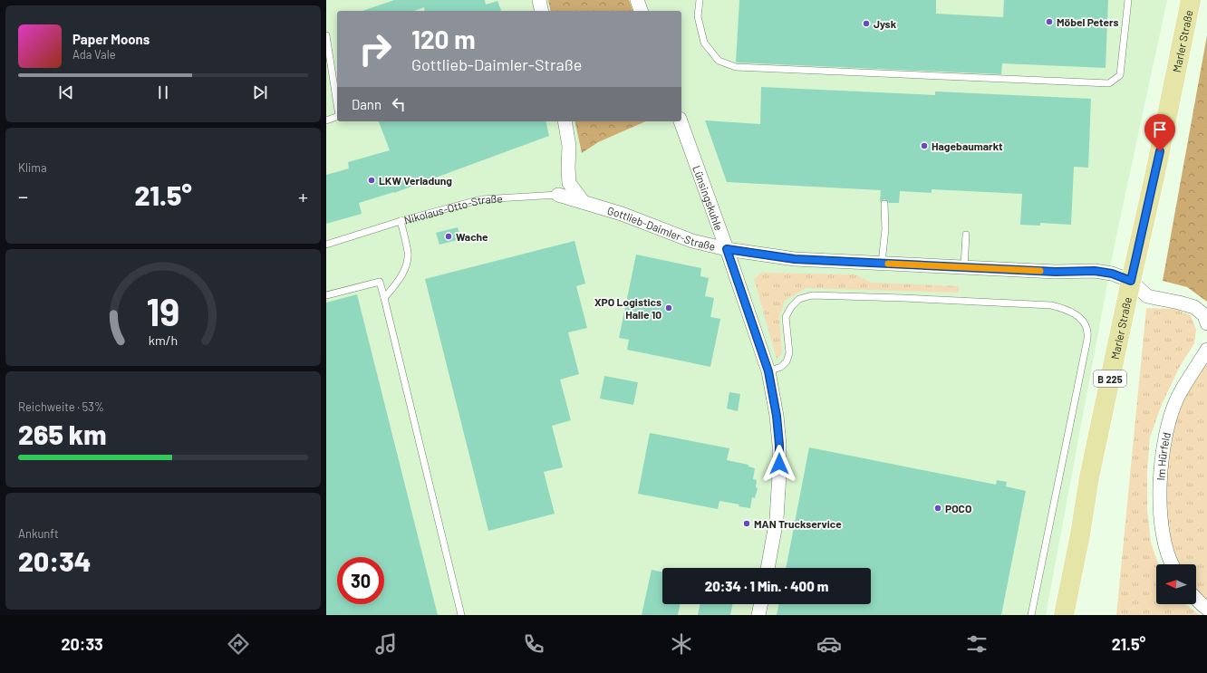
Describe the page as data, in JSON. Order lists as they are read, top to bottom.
{
  "streets": {
    "main road": ["Marler Straße", "B 225"],
    "street": [
      "Lünsingskuhle",
      "Nikolaus-Otto-Straße",
      "Gottlieb-Daimler-Straße",
      "Im Hürfeld"
    ]
  },
  "crossings": [
    ["Marler Straße", "Gottlieb-Daimler-Straße"],
    ["Lünsingskuhle", "Gottlieb-Daimler-Straße"],
    ["Nikolaus-Otto-Straße", "Gottlieb-Daimler-Straße"]
  ],
  "places": [
    "Möbel Peters",
    "Jysk",
    "Hagebaumarkt",
    "LKW Verladung",
    "Wache",
    "XPO Logistics Halle 10",
    "POCO",
    "MAN Truckservice"
  ],
  "north": "left",
  "page": {
    "turn": ["120 m", "Gottlieb-Daimler-Straße"],
    "song": ["Paper Moons", "Ada Vale"],
    "then": "Dann",
    "tile": [
      "Klima",
      ["Reichweite · 53%", "265 km"],
      ["Ankunft", "20:34"]
    ],
    "heat": ["−", "21.5°", "+"],
    "limit": "30",
    "trip": "20:34 · 1 Min. · 400 m",
    "tabs": ["20:33", "21.5°"],
    "gauge": ["19", "km/h"]
  }
}
